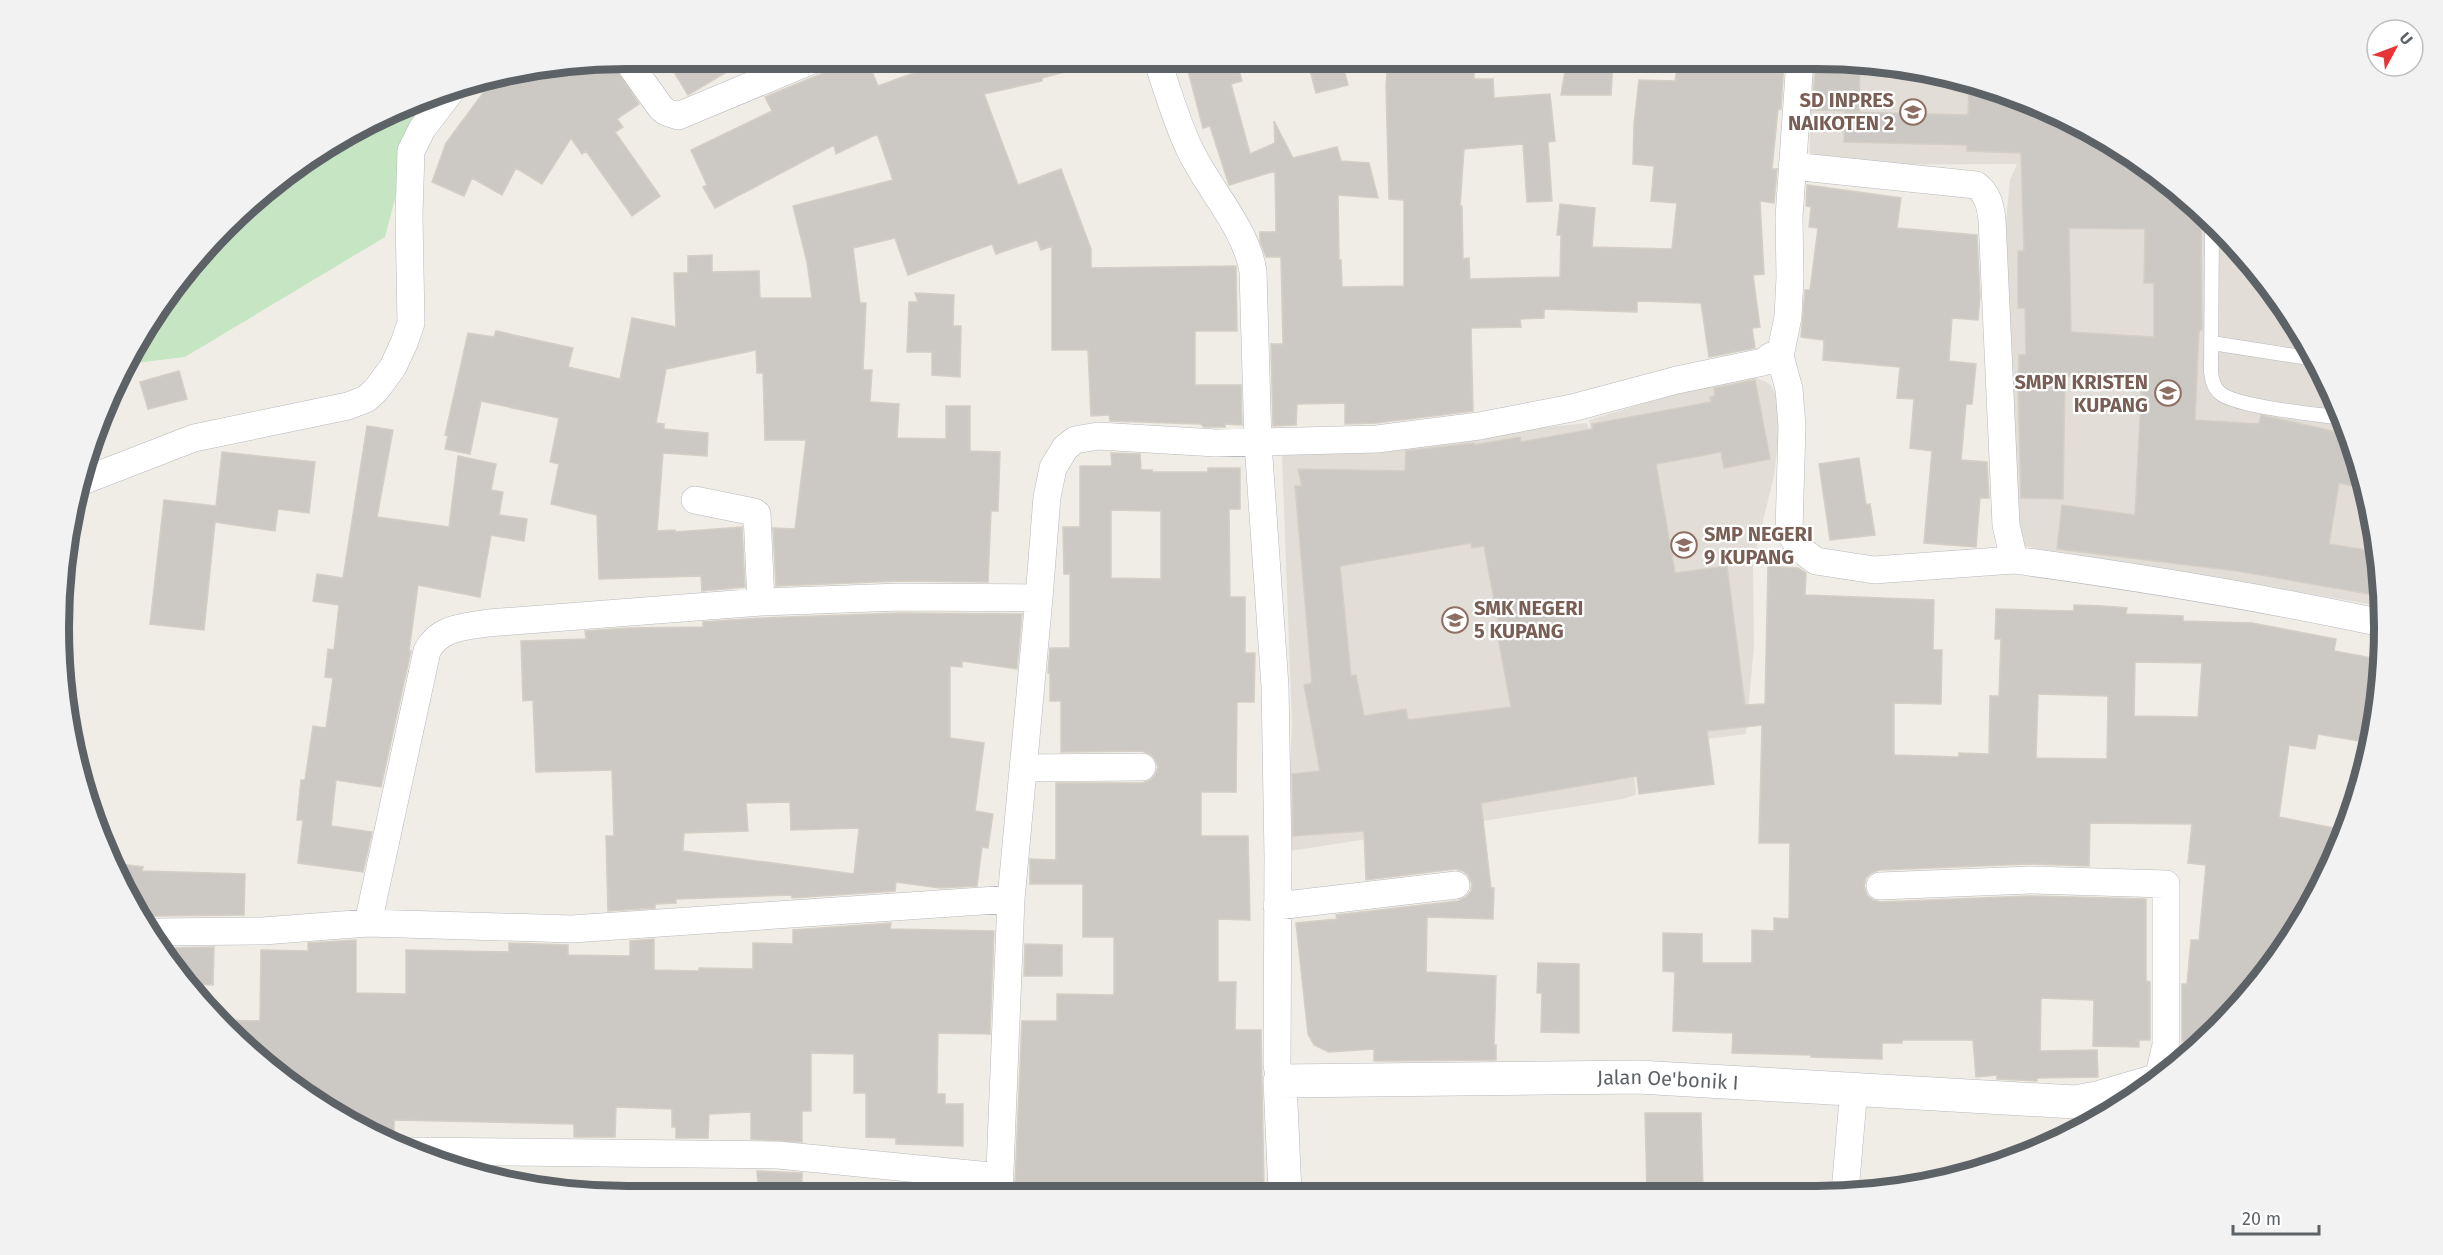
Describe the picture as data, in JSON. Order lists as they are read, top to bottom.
{
  "streets": {
    "street": ["Jalan Oe'bonik I"]
  },
  "places": {
    "school or university": [
      "SD INPRES NAIKOTEN 2",
      "SMPN KRISTEN KUPANG",
      "SMP NEGERI 9 KUPANG",
      "SMK NEGERI 5 KUPANG"
    ]
  },
  "scale_bar": "20 m",
  "north": "top right"
}
